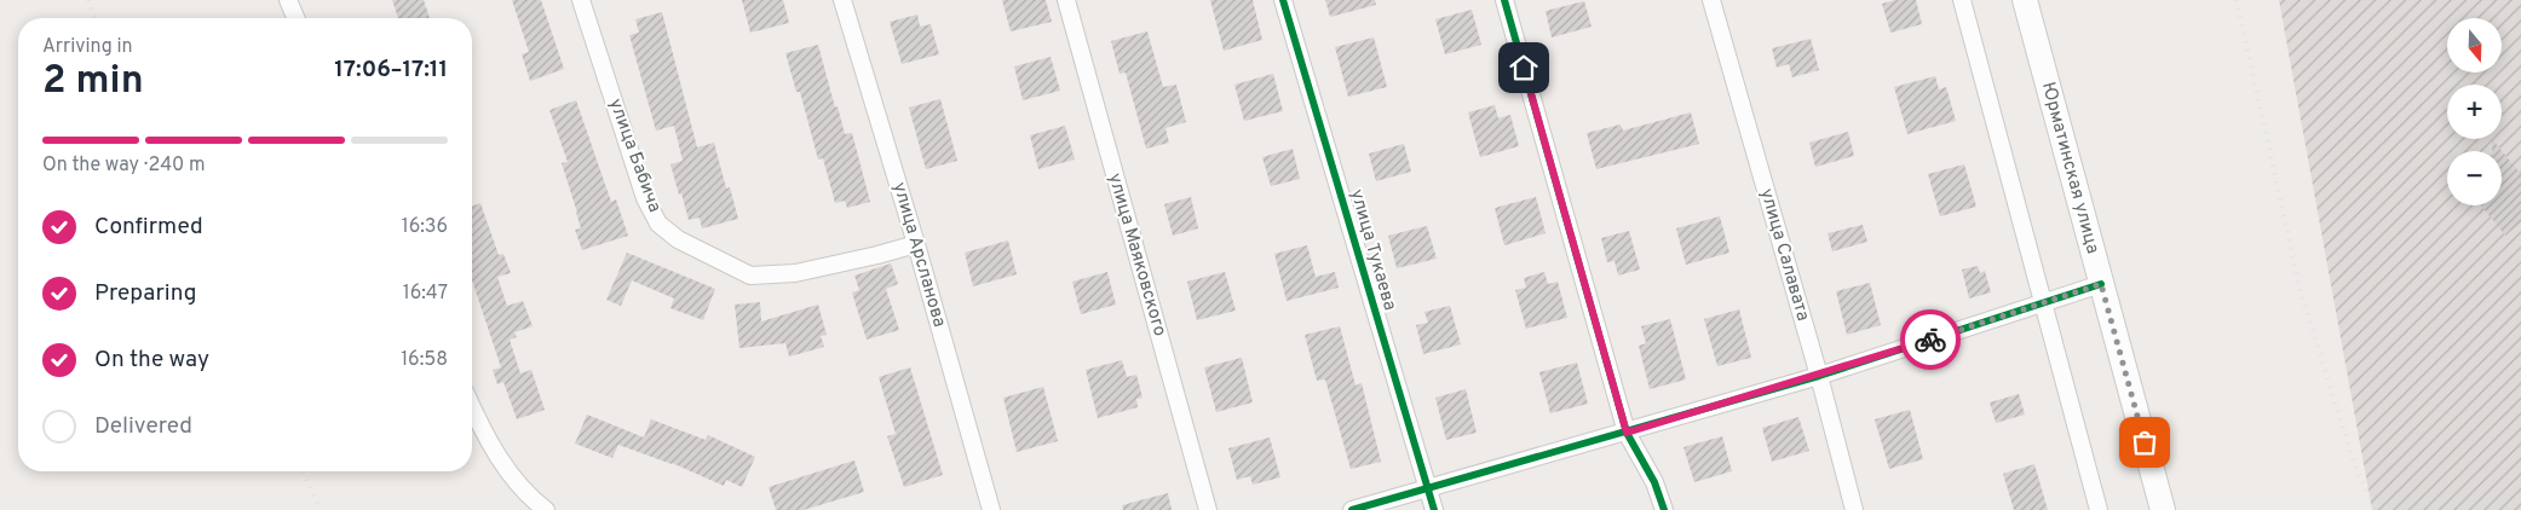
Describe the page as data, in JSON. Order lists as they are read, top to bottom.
{
  "streets": {
    "main road": ["Юрматинская улица"],
    "street": [
      "улица Бабича",
      "улица Тукаева",
      "улица Арсланова",
      "улица Маяковского",
      "улица Салавата"
    ]
  },
  "crossings": [
    ["улица Бабича", "улица Арсланова"]
  ],
  "north": "bottom",
  "page": {
    "map_buttons": ["+", "−"],
    "heading": ["2 min", "Arriving in", "17:06–17:11"],
    "bar": "On the way · 240 m",
    "list": [
      ["Confirmed", "16:36"],
      ["Preparing", "16:47"],
      ["On the way", "16:58"],
      "Delivered"
    ]
  }
}
